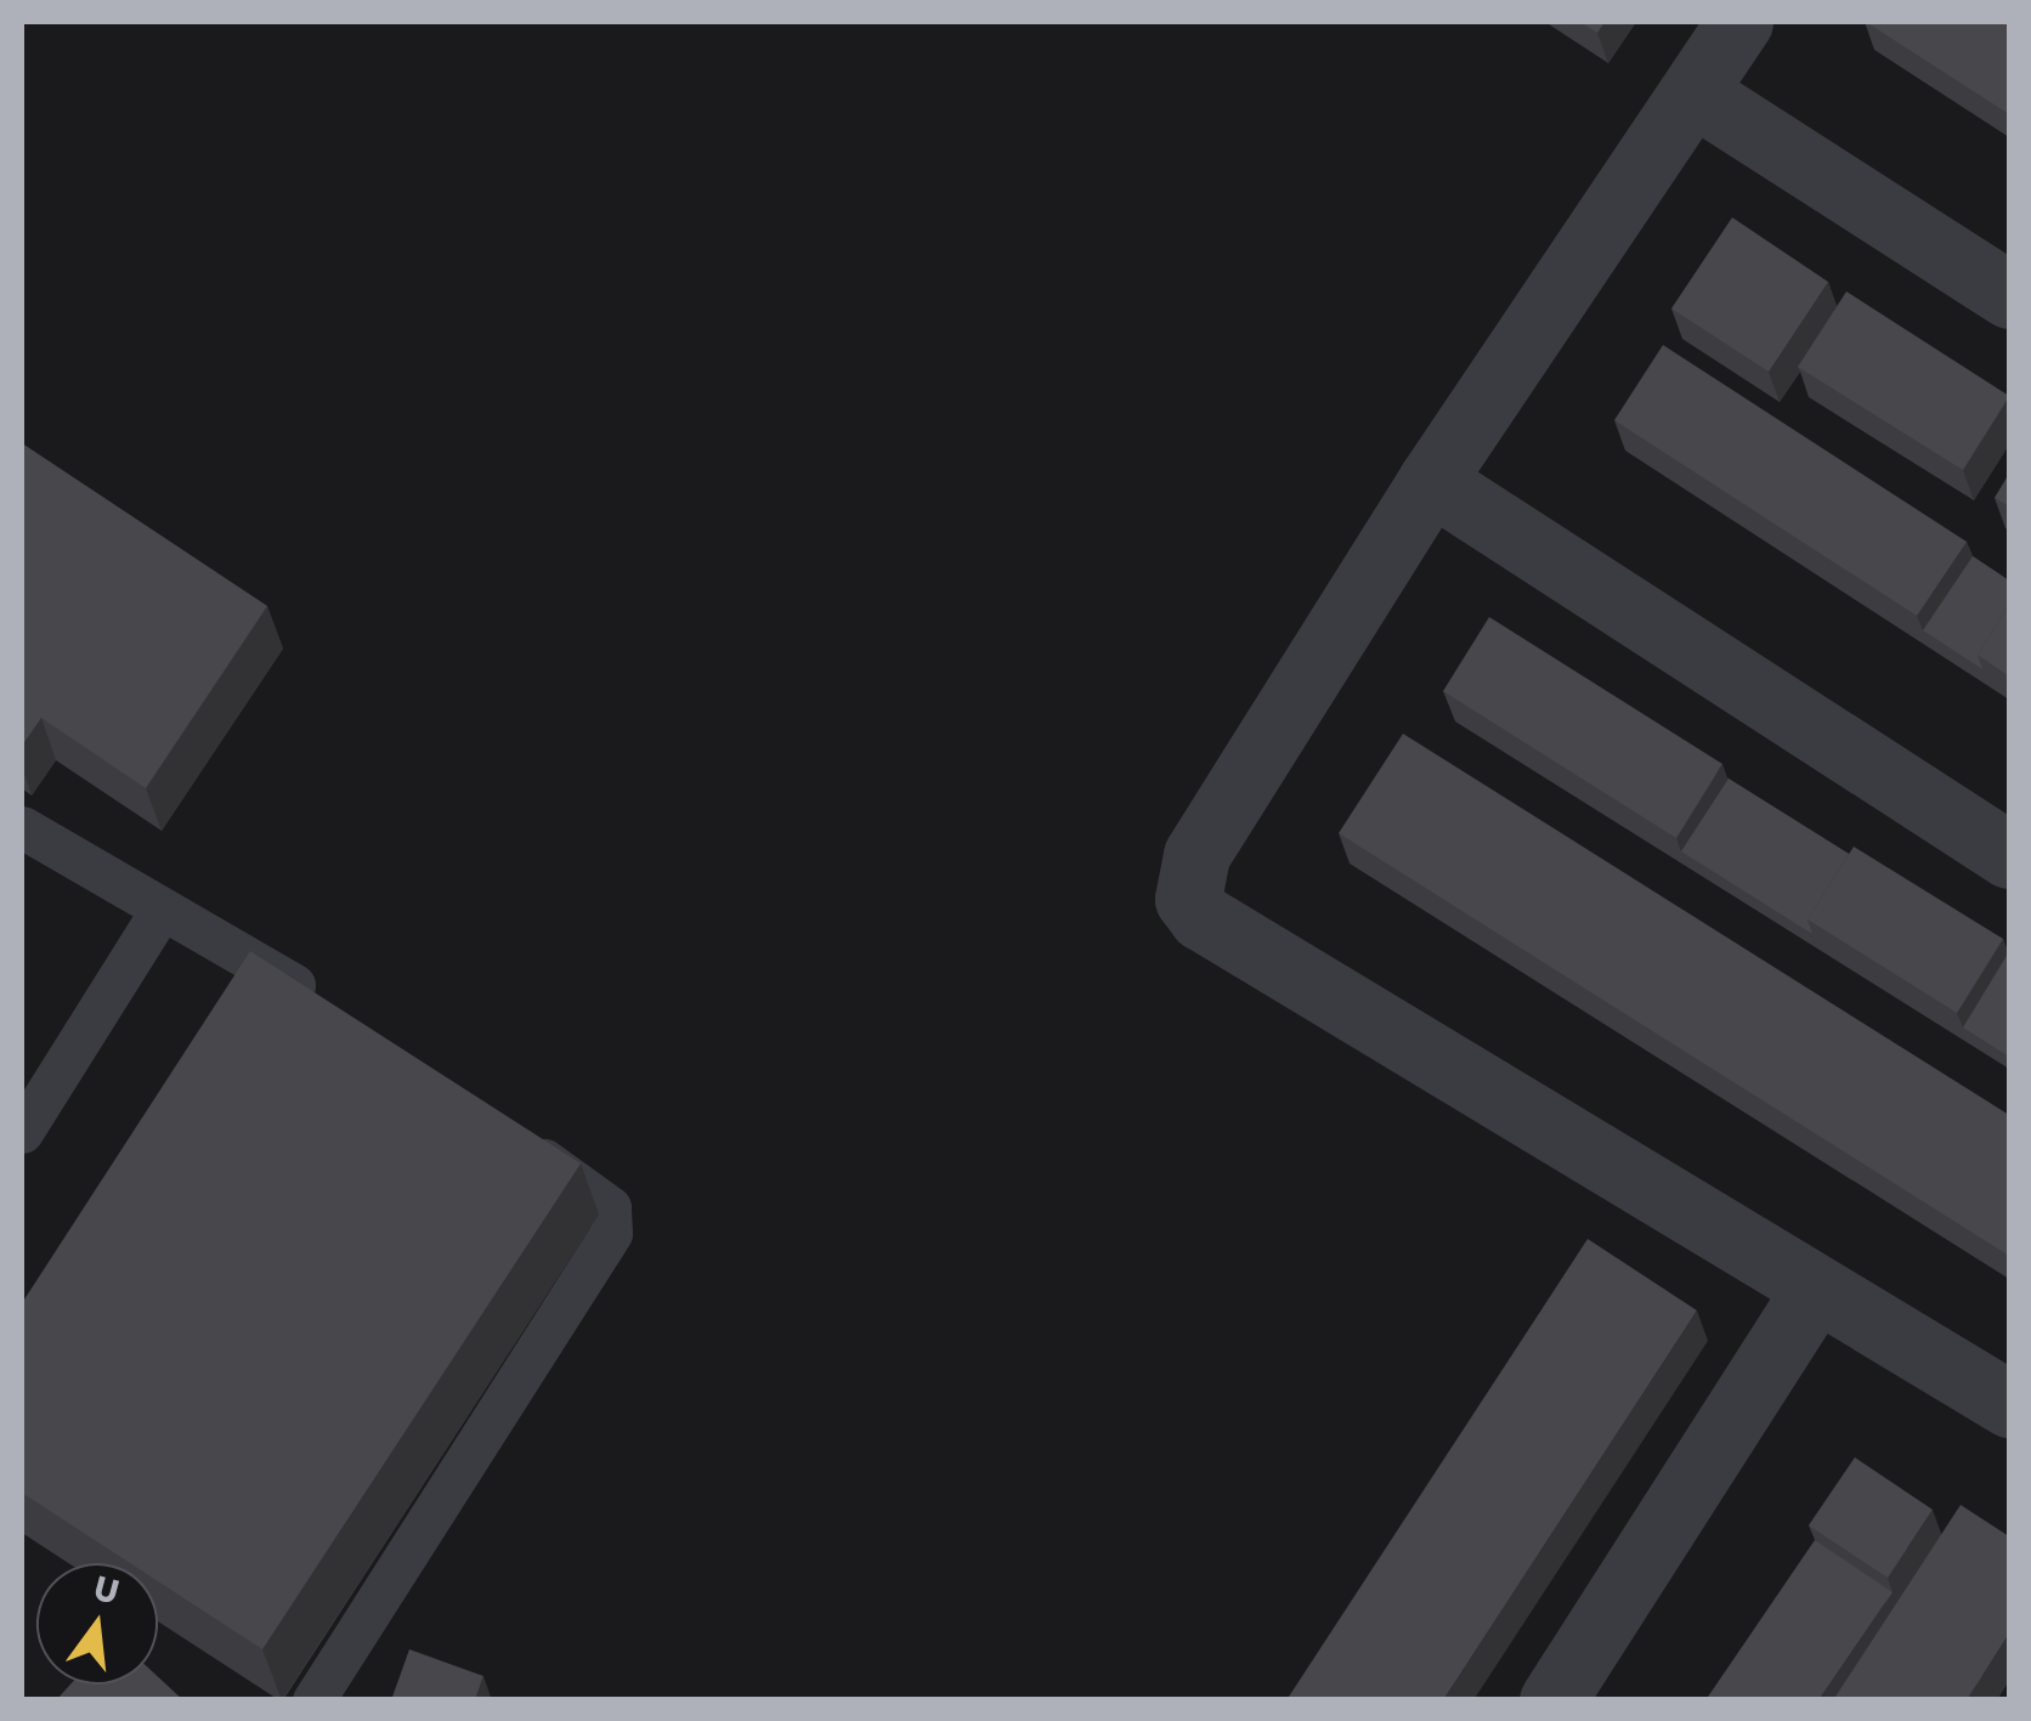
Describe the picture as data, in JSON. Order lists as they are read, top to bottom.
{
  "north": "top"
}
